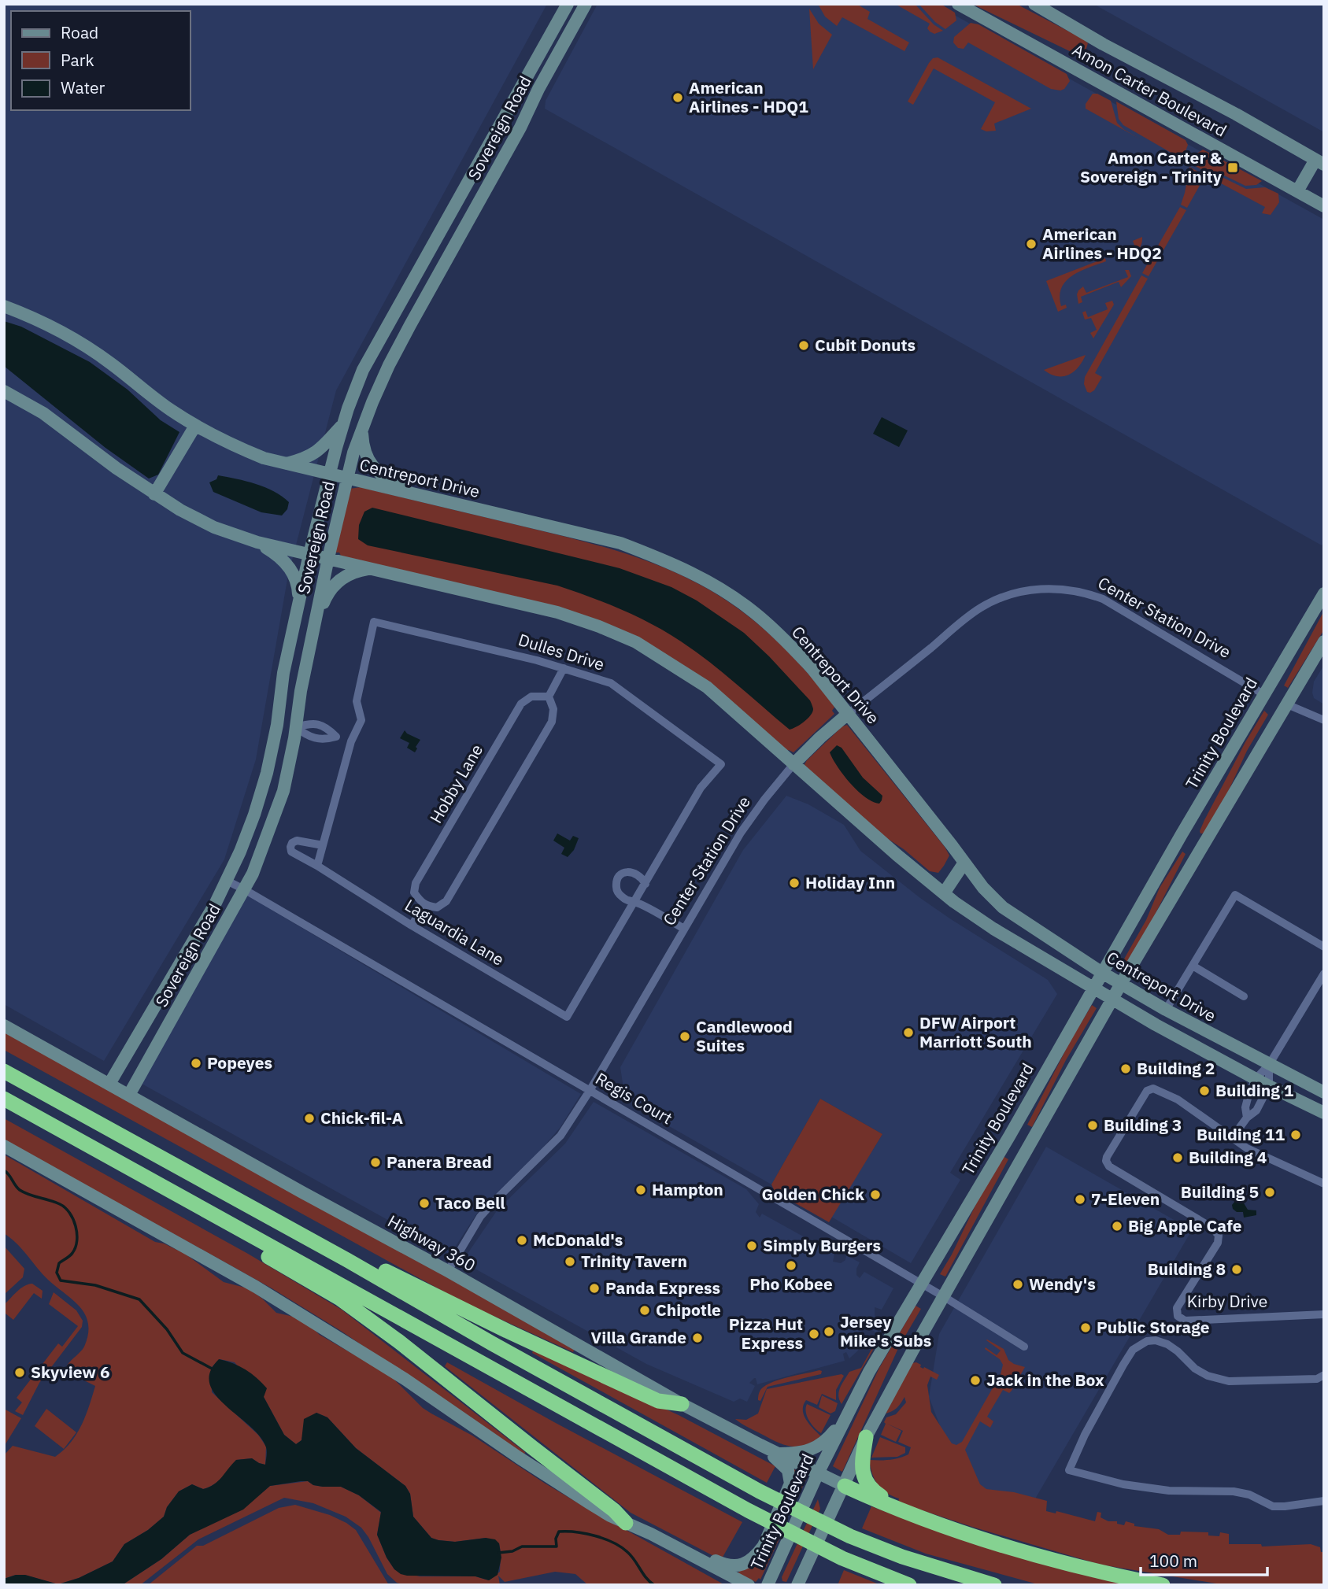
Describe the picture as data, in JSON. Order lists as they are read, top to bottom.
{
  "streets": {
    "street": [
      "Amon Carter Boulevard",
      "Sovereign Road",
      "Centreport Drive",
      "Center Station Drive",
      "Dulles Drive",
      "Trinity Boulevard",
      "Hobby Lane",
      "Laguardia Lane",
      "Regis Court",
      "Highway 360",
      "Kirby Drive"
    ]
  },
  "crossings": [
    ["Sovereign Road", "Centreport Drive"],
    ["Sovereign Road", "Regis Court"],
    ["Sovereign Road", "Highway 360"],
    ["Centreport Drive", "Center Station Drive"],
    ["Centreport Drive", "Trinity Boulevard"],
    ["Center Station Drive", "Trinity Boulevard"],
    ["Center Station Drive", "Regis Court"],
    ["Center Station Drive", "Highway 360"],
    ["Dulles Drive", "Laguardia Lane"],
    ["Trinity Boulevard", "Regis Court"],
    ["Trinity Boulevard", "Highway 360"]
  ],
  "places": {
    "other": [
      "American Airlines - HDQ1",
      "American Airlines - HDQ2",
      "Cubit Donuts",
      "Holiday Inn",
      "DFW Airport Marriott South",
      "Candlewood Suites",
      "Popeyes",
      "Building 2",
      "Building 1",
      "Chick-fil-A",
      "Building 3",
      "Building 11",
      "Building 4",
      "Panera Bread",
      "Hampton",
      "Building 5",
      "Golden Chick",
      "7-Eleven",
      "Taco Bell",
      "Big Apple Cafe",
      "McDonald's",
      "Simply Burgers",
      "Trinity Tavern",
      "Pho Kobee",
      "Building 8",
      "Wendy's",
      "Panda Express",
      "Chipotle",
      "Public Storage",
      "Jersey Mike's Subs",
      "Pizza Hut Express",
      "Villa Grande",
      "Skyview 6",
      "Jack in the Box"
    ],
    "transit": ["Amon Carter & Sovereign - Trinity"]
  },
  "legend": ["Road", "Park", "Water"],
  "scale_bar": "100 m"
}
